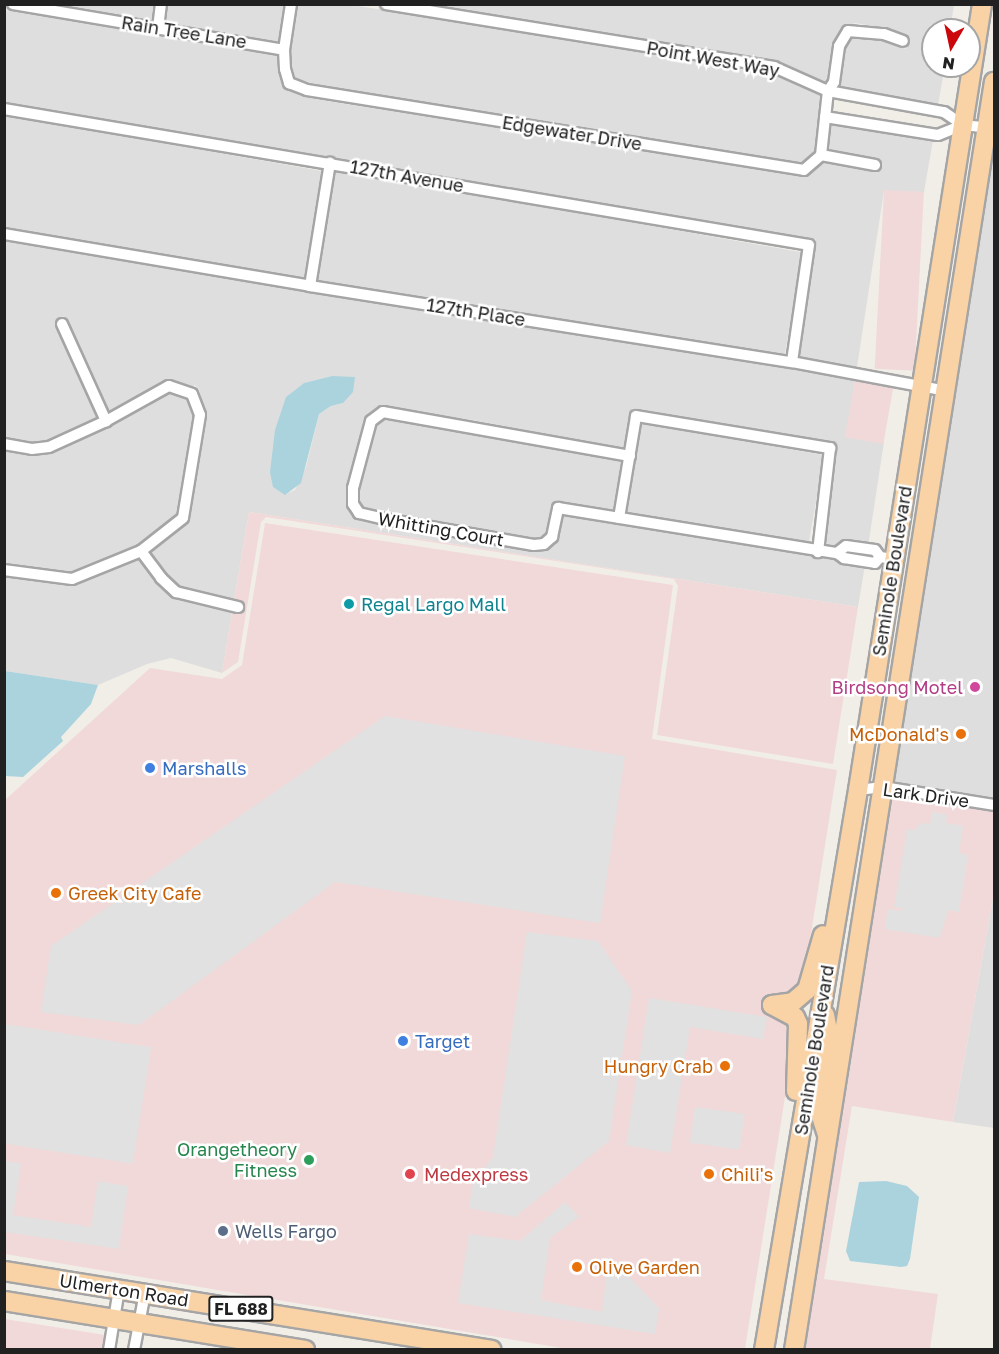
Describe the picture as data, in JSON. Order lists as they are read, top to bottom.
{
  "streets": {
    "main road": ["Seminole Boulevard", "Ulmerton Road", "FL 688"],
    "street": [
      "Rain Tree Lane",
      "Point West Way",
      "Edgewater Drive",
      "127th Avenue",
      "127th Place",
      "Whitting Court",
      "Lark Drive"
    ]
  },
  "crossings": [
    ["Rain Tree Lane", "Edgewater Drive"],
    ["Point West Way", "Seminole Boulevard"],
    ["127th Avenue", "127th Place"],
    ["127th Place", "Seminole Boulevard"],
    ["Whitting Court", "Seminole Boulevard"],
    ["Seminole Boulevard", "Lark Drive"]
  ],
  "places": [
    "Regal Largo Mall",
    "Birdsong Motel",
    "McDonald's",
    "Marshalls",
    "Greek City Cafe",
    "Target",
    "Hungry Crab",
    "Orangetheory Fitness",
    "Medexpress",
    "Chili's",
    "Wells Fargo",
    "Olive Garden"
  ],
  "north": "bottom"
}
